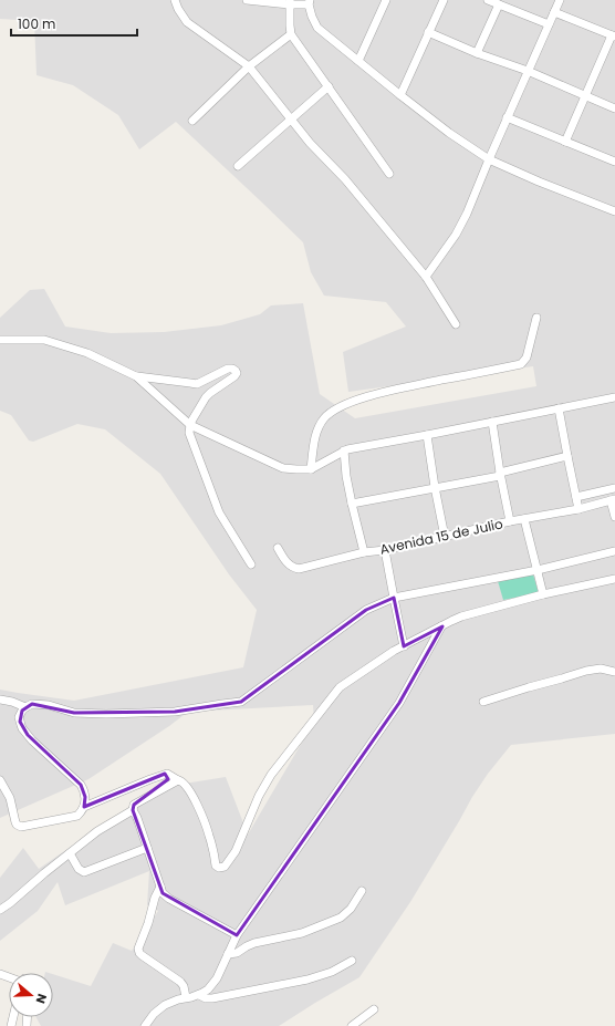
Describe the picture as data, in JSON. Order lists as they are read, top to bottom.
{
  "streets": {
    "street": ["Avenida 15 de Julio"]
  },
  "scale_bar": "100 m",
  "north": "right"
}
